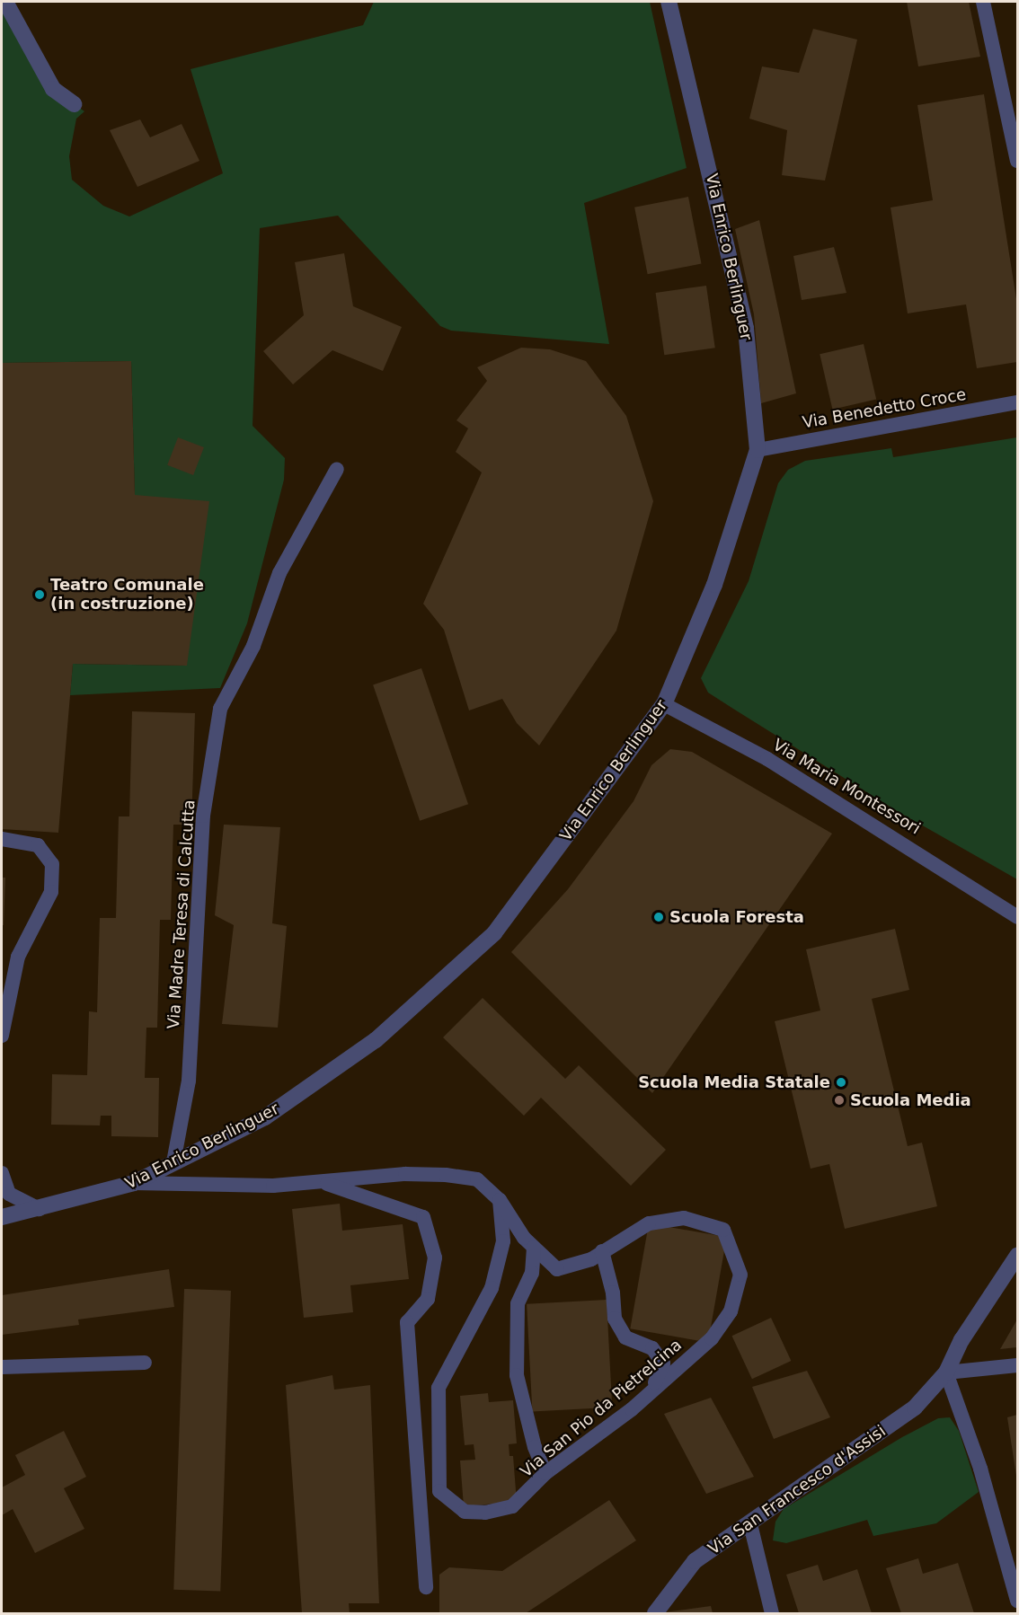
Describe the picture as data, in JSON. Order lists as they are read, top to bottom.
{
  "streets": {
    "street": ["Via Enrico Berlinguer", "Via San Francesco d'Assisi"],
    "lane": [
      "Via Benedetto Croce",
      "Via Maria Montessori",
      "Via Madre Teresa di Calcutta",
      "Via San Pio da Pietrelcina"
    ]
  },
  "crossings": [
    ["Via Enrico Berlinguer", "Via Benedetto Croce"],
    ["Via Enrico Berlinguer", "Via Maria Montessori"],
    ["Via Enrico Berlinguer", "Via Madre Teresa di Calcutta"],
    ["Via Enrico Berlinguer", "Via San Pio da Pietrelcina"]
  ],
  "places": [
    "Teatro Comunale (in costruzione)",
    "Scuola Foresta",
    "Scuola Media Statale",
    "Scuola Media"
  ]
}
